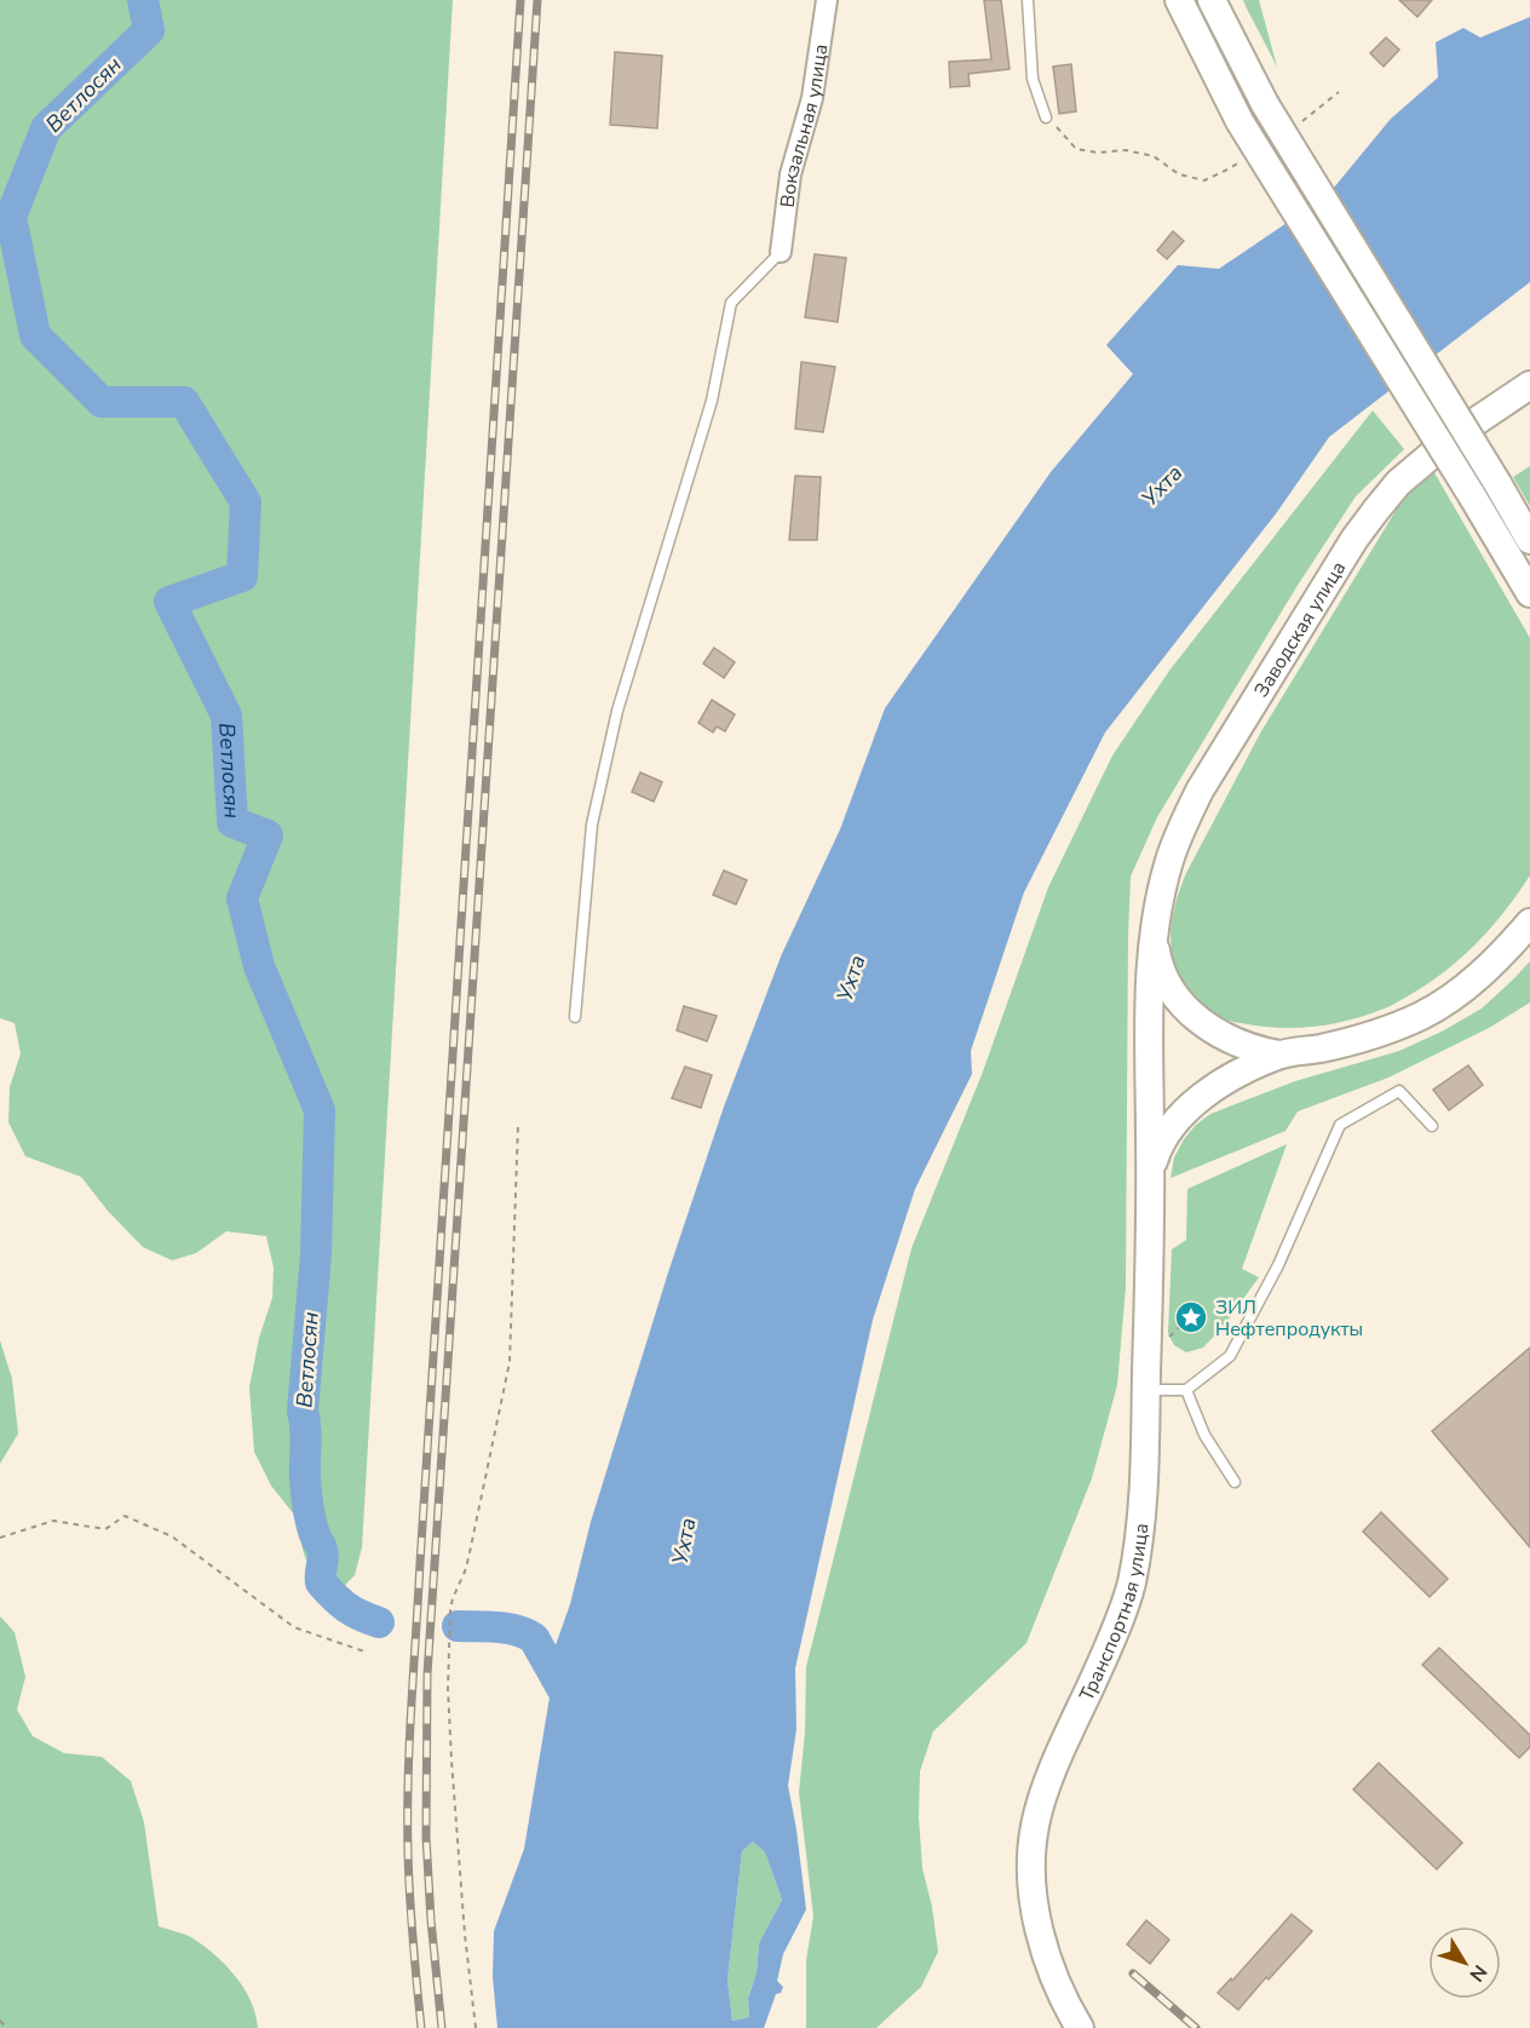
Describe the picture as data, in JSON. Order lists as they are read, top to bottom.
{
  "streets": {
    "street": ["Вокзальная улица", "Заводская улица", "Транспортная улица"]
  },
  "crossings": [
    ["Заводская улица", "Транспортная улица"]
  ],
  "water": ["Ветлосян", "Ухта"],
  "places": {
    "place": ["ЗИЛ Нефтепродукты"]
  },
  "north": "bottom right"
}
